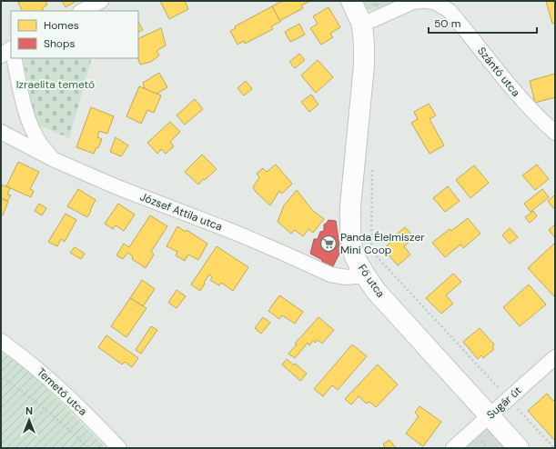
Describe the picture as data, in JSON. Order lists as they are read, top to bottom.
{
  "streets": {
    "street": [
      "Szántó utca",
      "József Attila utca",
      "Fő utca",
      "Temető utca",
      "Sugár út"
    ]
  },
  "crossings": [
    ["Szántó utca", "Fő utca"],
    ["József Attila utca", "Fő utca"],
    ["Fő utca", "Sugár út"]
  ],
  "parks": ["Izraelita temető"],
  "places": {
    "supermarket": ["Panda Élelmiszer Mini Coop"]
  },
  "legend": ["Homes", "Shops"],
  "scale_bar": "50 m",
  "north": "top"
}
